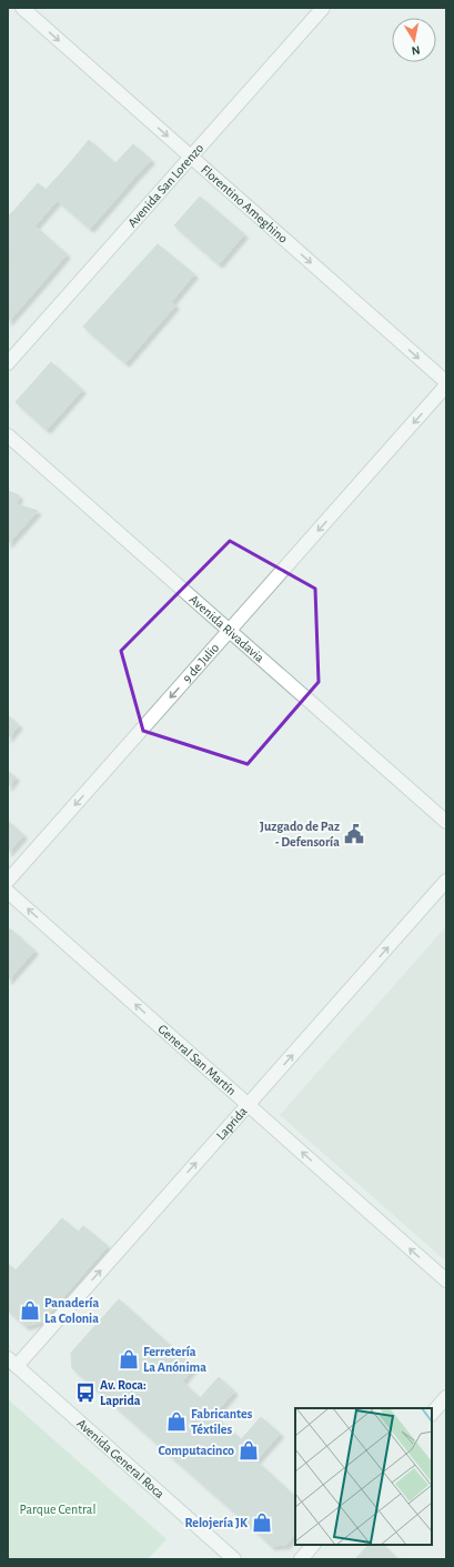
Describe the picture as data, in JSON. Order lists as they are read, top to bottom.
{
  "streets": {
    "street": [
      "Avenida San Lorenzo",
      "Florentino Ameghino",
      "Avenida Rivadavia",
      "9 de Julio",
      "General San Martín",
      "Laprida",
      "Avenida General Roca"
    ]
  },
  "crossings": [
    ["Avenida San Lorenzo", "Florentino Ameghino"],
    ["Avenida Rivadavia", "9 de Julio"],
    ["General San Martín", "Laprida"],
    ["Laprida", "Avenida General Roca"]
  ],
  "one_way": [
    "Florentino Ameghino",
    "9 de Julio",
    "General San Martín",
    "Laprida"
  ],
  "parks": ["Parque Central"],
  "places": {
    "public building": ["Juzgado de Paz - Defensoría"],
    "shop": [
      "Panadería La Colonia",
      "Ferretería La Anónima",
      "Fabricantes Téxtiles",
      "Computacinco",
      "Relojería JK"
    ],
    "bus stop": ["Av. Roca: Laprida"]
  },
  "north": "bottom"
}
